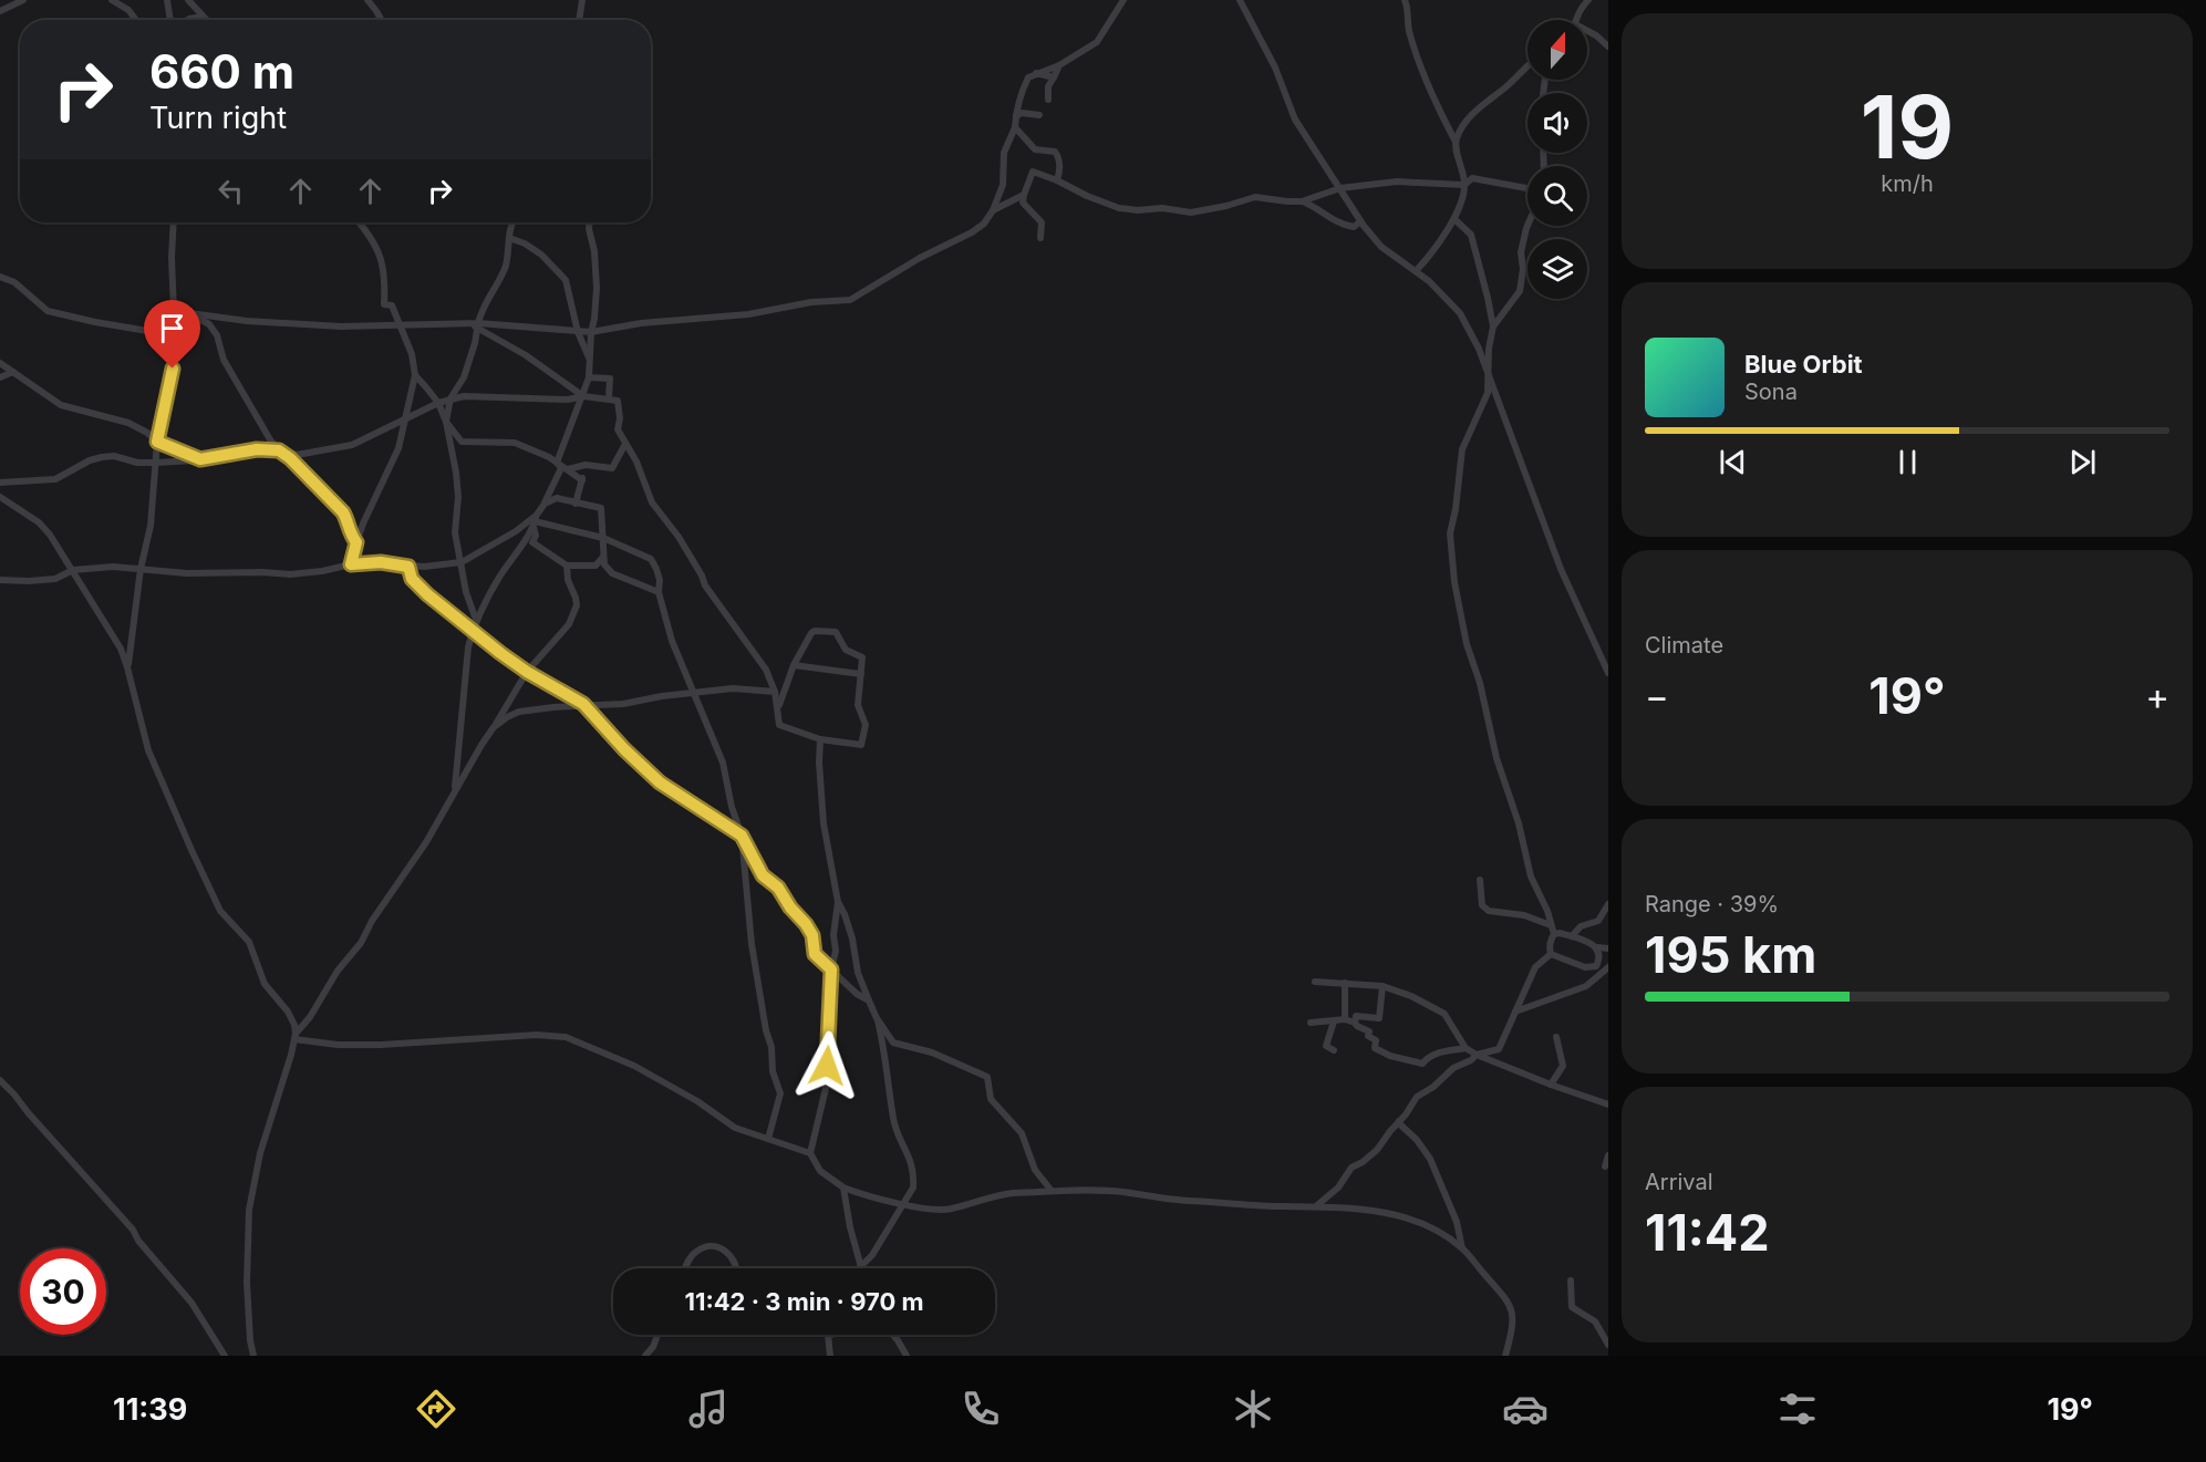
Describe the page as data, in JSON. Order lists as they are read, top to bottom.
{
  "north": "top",
  "page": {
    "tile": [
      ["19", "km/h"],
      "Climate",
      ["Range · 39%", "195 km"],
      ["Arrival", "11:42"]
    ],
    "turn": ["660 m", "Turn right"],
    "song": ["Blue Orbit", "Sona"],
    "heat": ["−", "19°", "+"],
    "limit": "30",
    "trip": "11:42 · 3 min · 970 m",
    "tabs": ["11:39", "19°"]
  }
}
